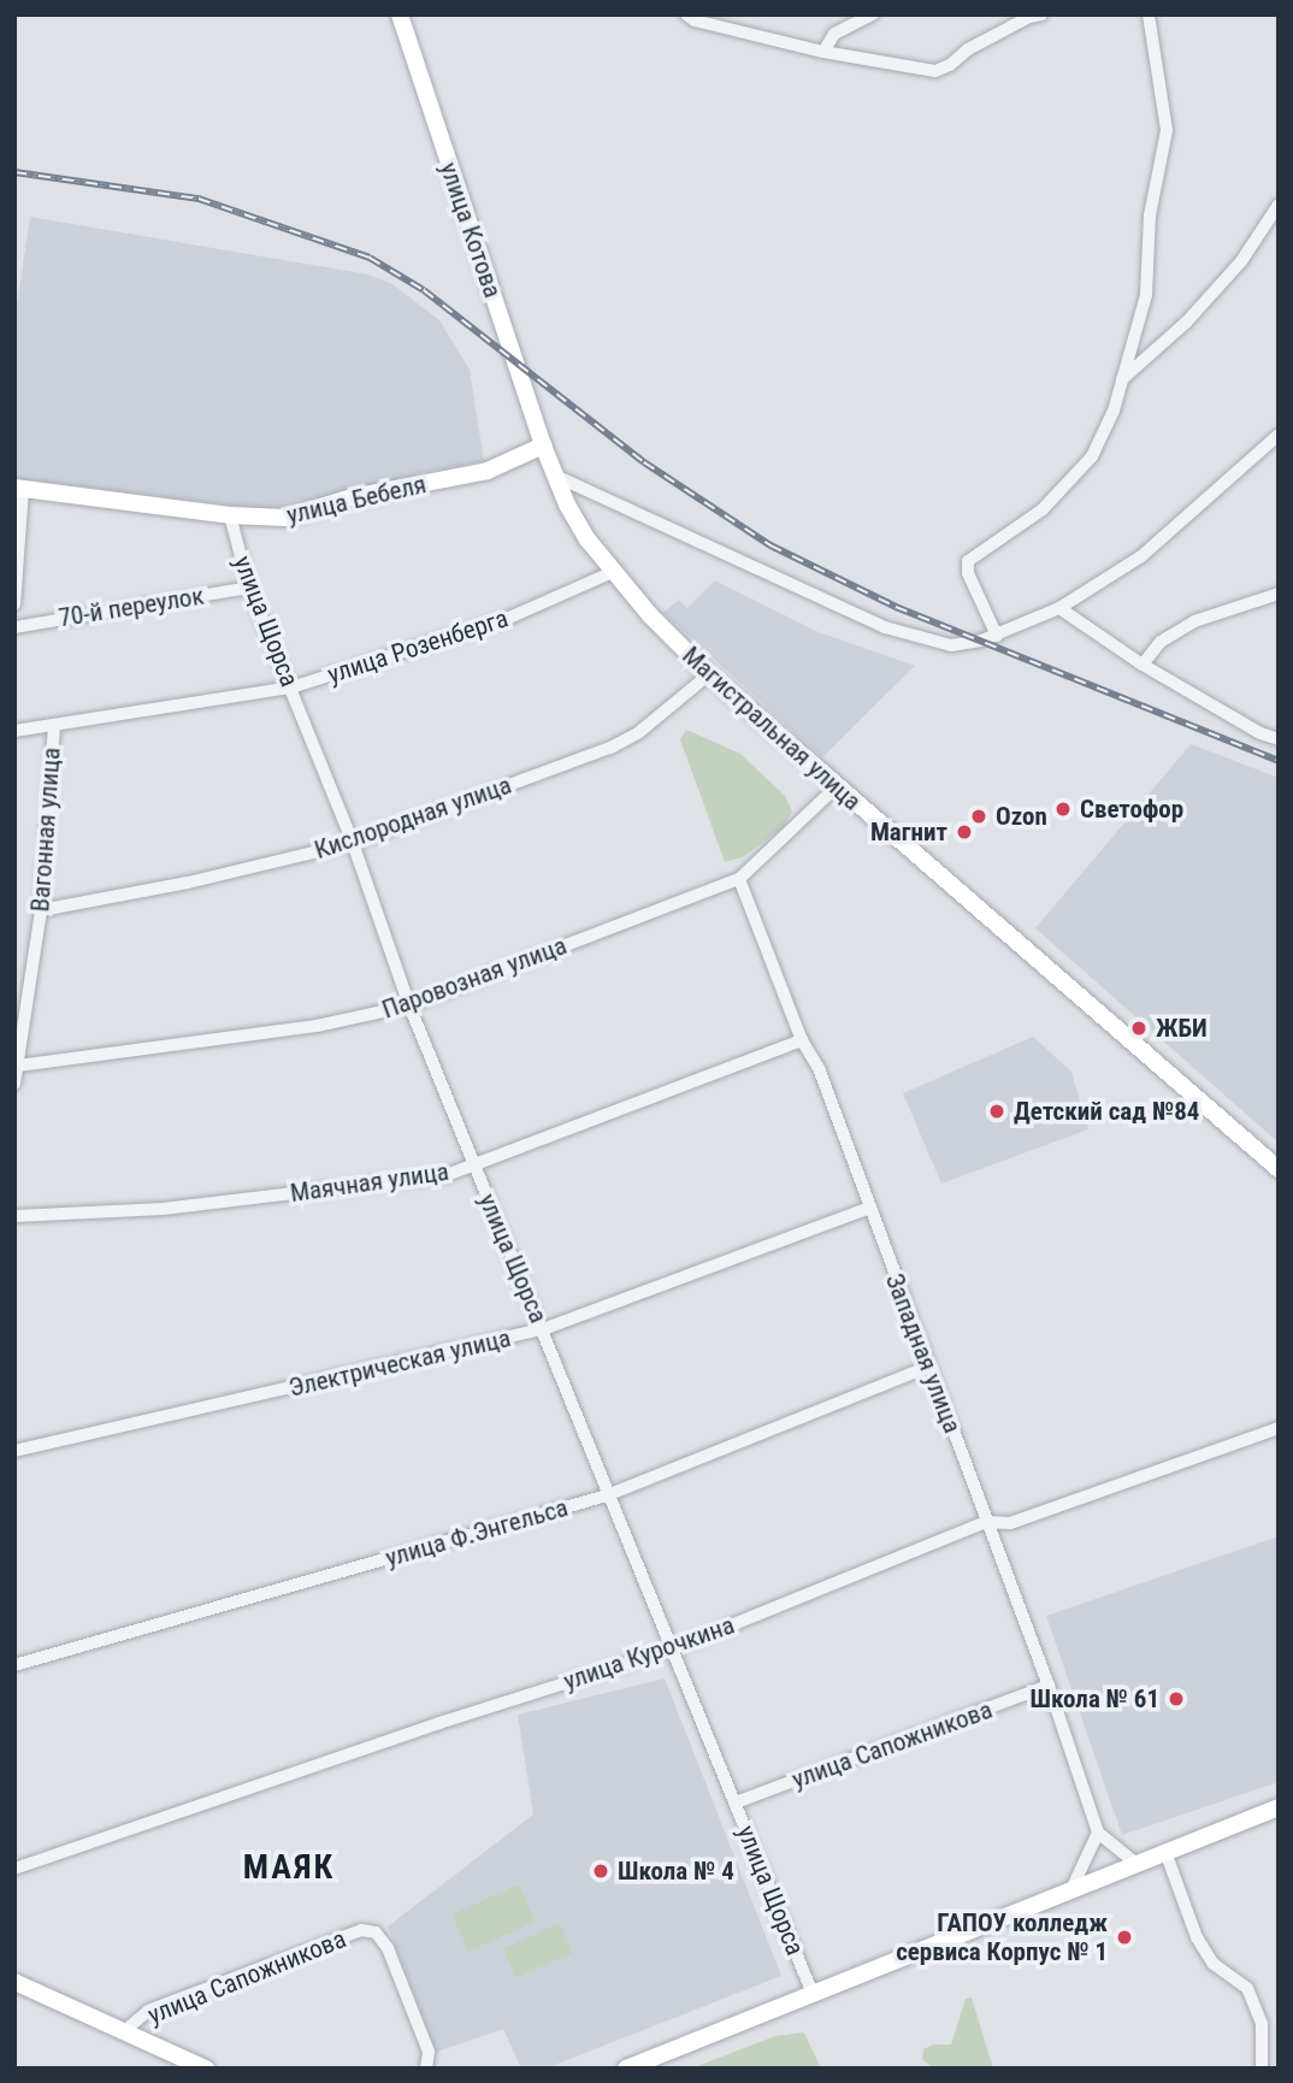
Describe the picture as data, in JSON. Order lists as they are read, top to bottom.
{
  "streets": {
    "street": [
      "улица Котова",
      "улица Бебеля",
      "70-й переулок",
      "улица Щорса",
      "улица Розенберга",
      "Магистральная улица",
      "Кислородная улица",
      "Вагонная улица",
      "Паровозная улица",
      "Маячная улица",
      "Западная улица",
      "Электрическая улица",
      "улица Ф.Энгельса",
      "улица Курочкина",
      "улица Сапожникова"
    ]
  },
  "crossings": [
    ["улица Котова", "улица Бебеля"],
    ["улица Котова", "Магистральная улица"],
    ["улица Бебеля", "улица Щорса"],
    ["улица Бебеля", "Магистральная улица"],
    ["70-й переулок", "улица Щорса"],
    ["улица Щорса", "улица Розенберга"],
    ["улица Щорса", "Кислородная улица"],
    ["улица Щорса", "Паровозная улица"],
    ["улица Щорса", "Маячная улица"],
    ["улица Щорса", "Электрическая улица"],
    ["улица Щорса", "улица Ф.Энгельса"],
    ["улица Щорса", "улица Курочкина"],
    ["улица Щорса", "улица Сапожникова"],
    ["улица Розенберга", "Магистральная улица"],
    ["улица Розенберга", "Вагонная улица"],
    ["Магистральная улица", "Кислородная улица"],
    ["Магистральная улица", "Паровозная улица"],
    ["Кислородная улица", "Вагонная улица"],
    ["Вагонная улица", "Паровозная улица"],
    ["Паровозная улица", "Западная улица"],
    ["Маячная улица", "Западная улица"],
    ["Западная улица", "Электрическая улица"],
    ["Западная улица", "улица Ф.Энгельса"],
    ["Западная улица", "улица Курочкина"],
    ["Западная улица", "улица Сапожникова"]
  ],
  "districts": ["МАЯК"],
  "places": [
    "Светофор",
    "Ozon",
    "Магнит",
    "ЖБИ",
    "Детский сад №84",
    "Школа № 61",
    "Школа № 4",
    "ГАПОУ колледж сервиса Корпус № 1"
  ]
}
